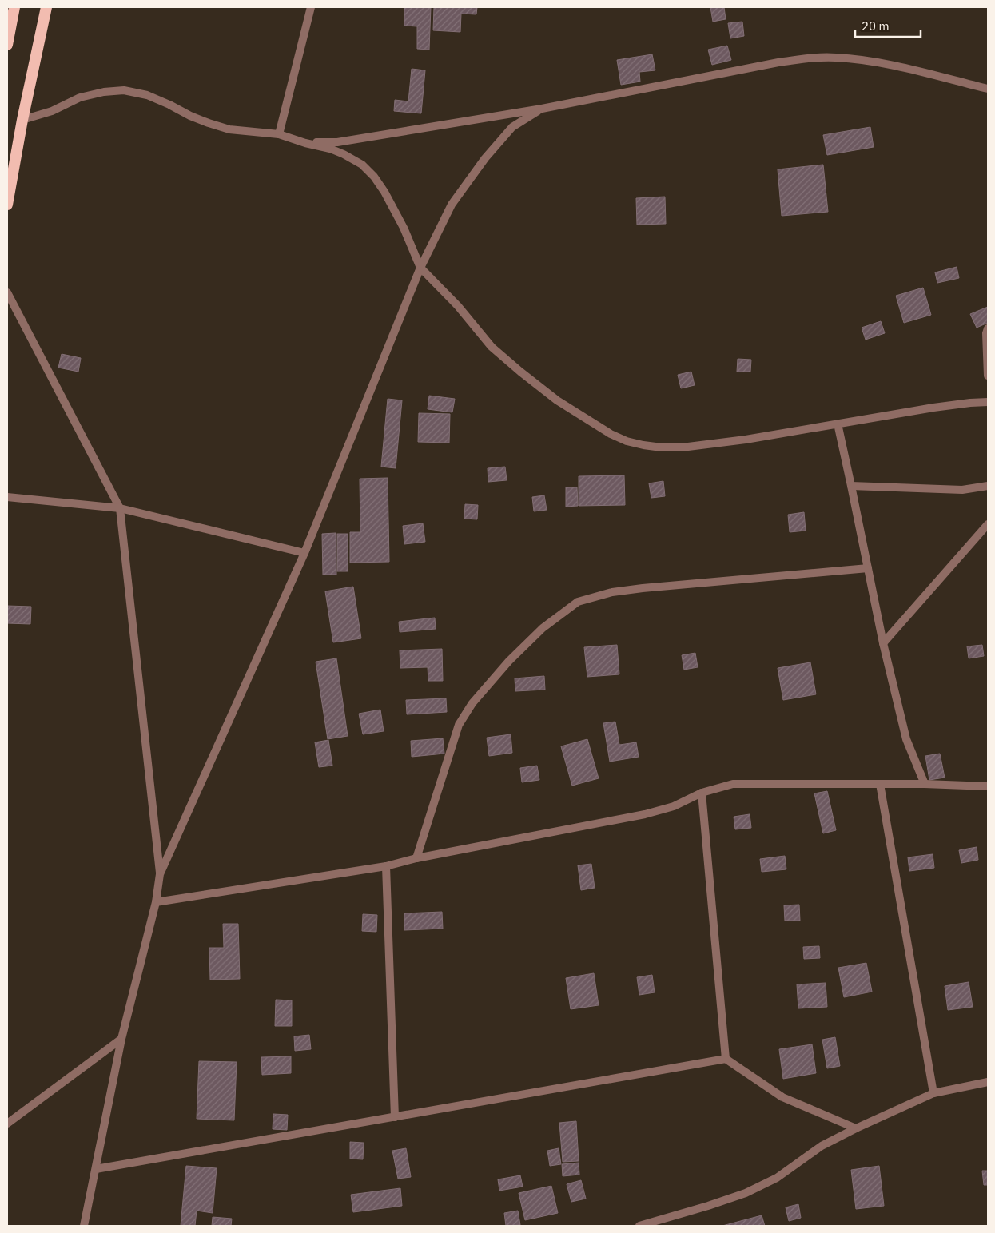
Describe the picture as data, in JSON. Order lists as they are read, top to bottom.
{
  "scale_bar": "20 m"
}
